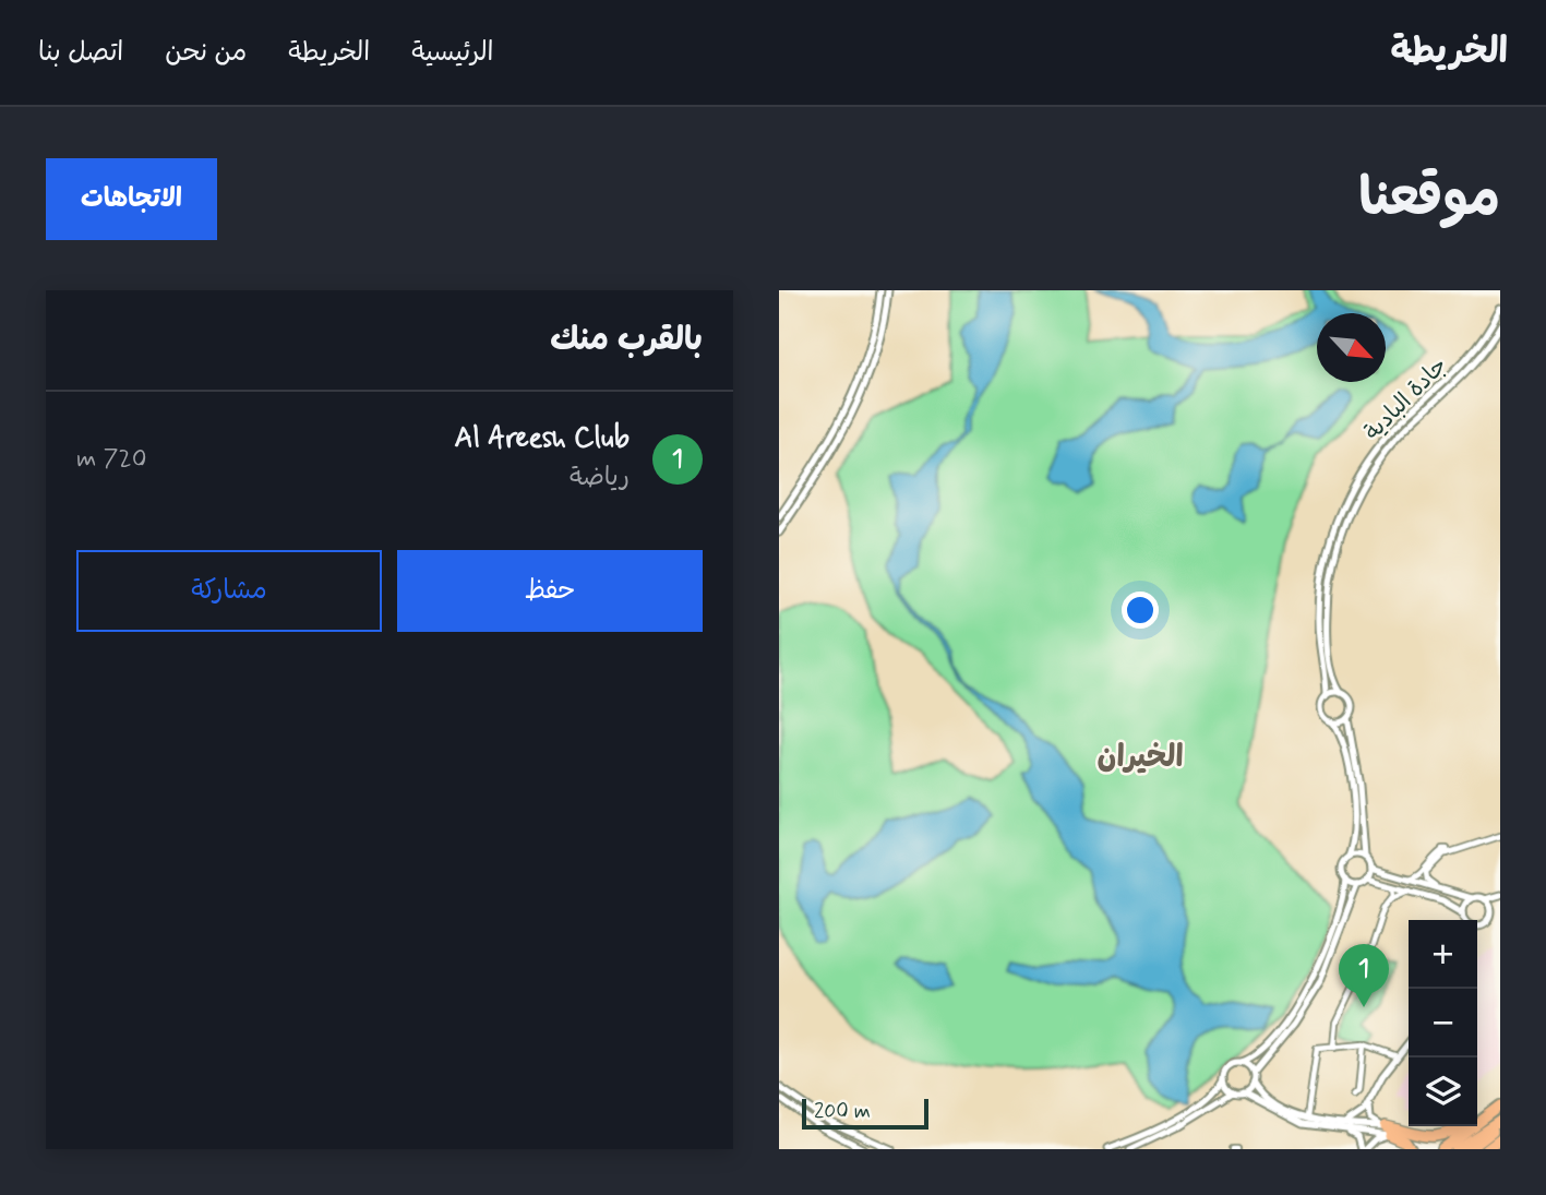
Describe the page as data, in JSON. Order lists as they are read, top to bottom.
{
  "streets": {
    "street": ["جادة البادية"]
  },
  "districts": ["الخيران"],
  "scale_bar": "200 m",
  "north": "bottom right",
  "page": {
    "header": "الخريطة",
    "nav": [
      "الرئيسية",
      "الخريطة",
      "من نحن",
      "اتصل بنا"
    ],
    "title": "موقعنا",
    "buttons": [
      "الاتجاهات",
      ["حفظ", "مشاركة"]
    ],
    "heading": "بالقرب منك",
    "list": [
      {
        "mark": "1",
        "name": "Al Areesh Club",
        "note": "رياضة",
        "value": "720 m"
      }
    ],
    "map_buttons": ["+", "−"],
    "pins": "1",
    "scale": "200 m"
  }
}
